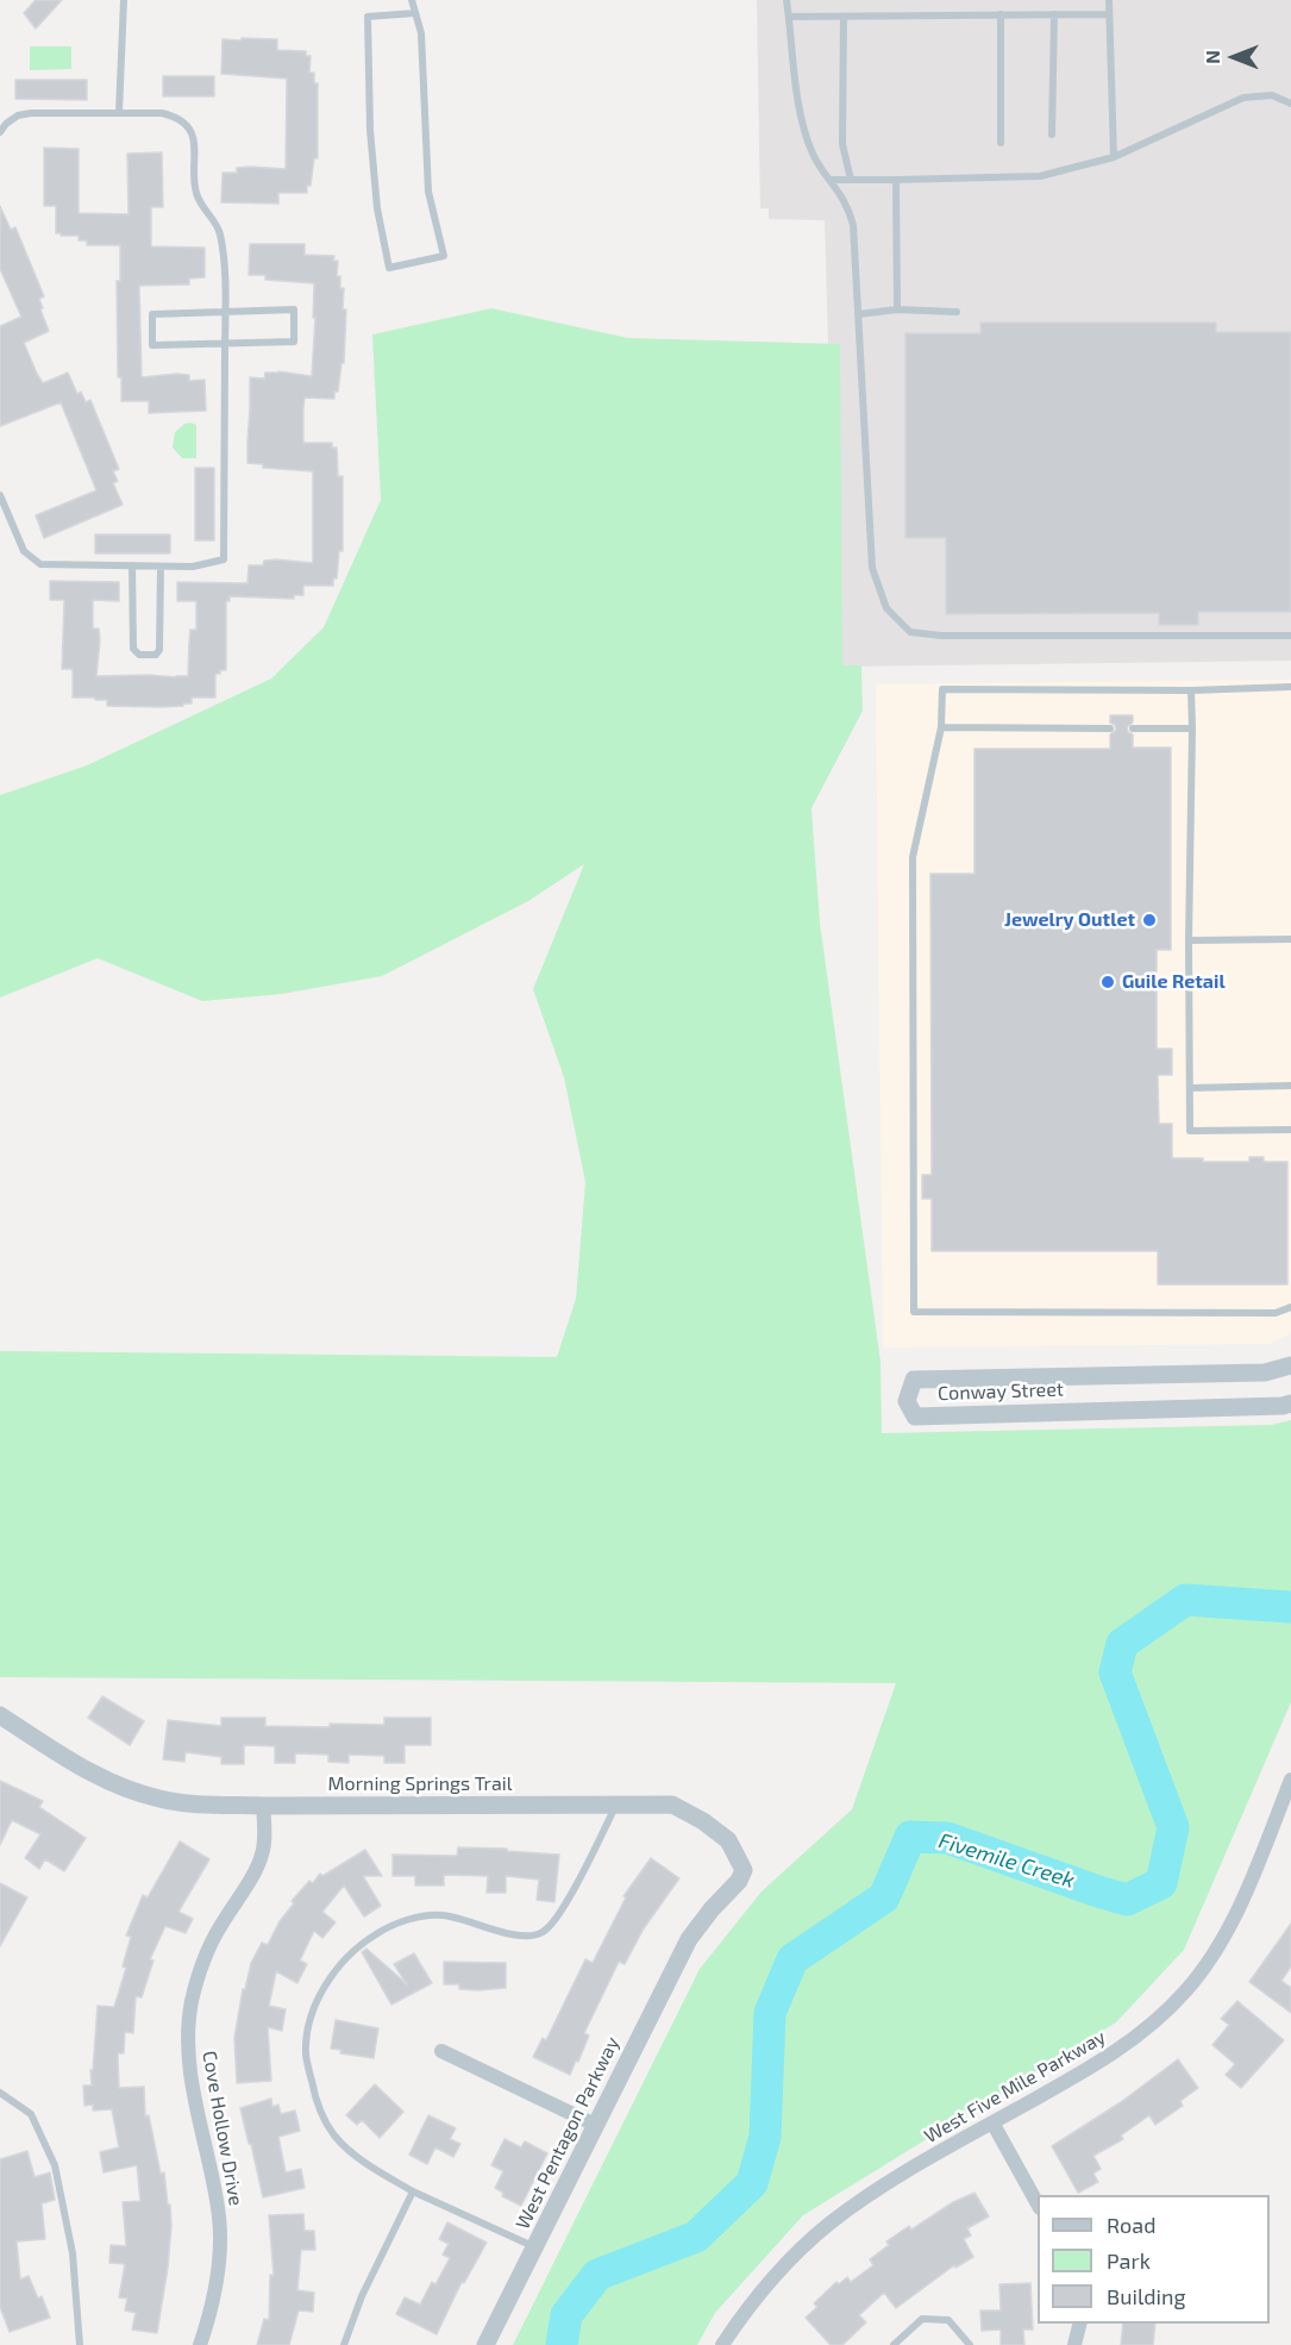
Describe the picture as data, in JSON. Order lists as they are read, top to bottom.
{
  "streets": {
    "street": [
      "Conway Street",
      "Morning Springs Trail",
      "West Five Mile Parkway",
      "Cove Hollow Drive",
      "West Pentagon Parkway"
    ]
  },
  "crossings": [
    ["Morning Springs Trail", "Cove Hollow Drive"],
    ["Morning Springs Trail", "West Pentagon Parkway"]
  ],
  "water": ["Fivemile Creek"],
  "places": ["Jewelry Outlet", "Guile Retail"],
  "legend": ["Road", "Park", "Building"],
  "north": "left"
}
